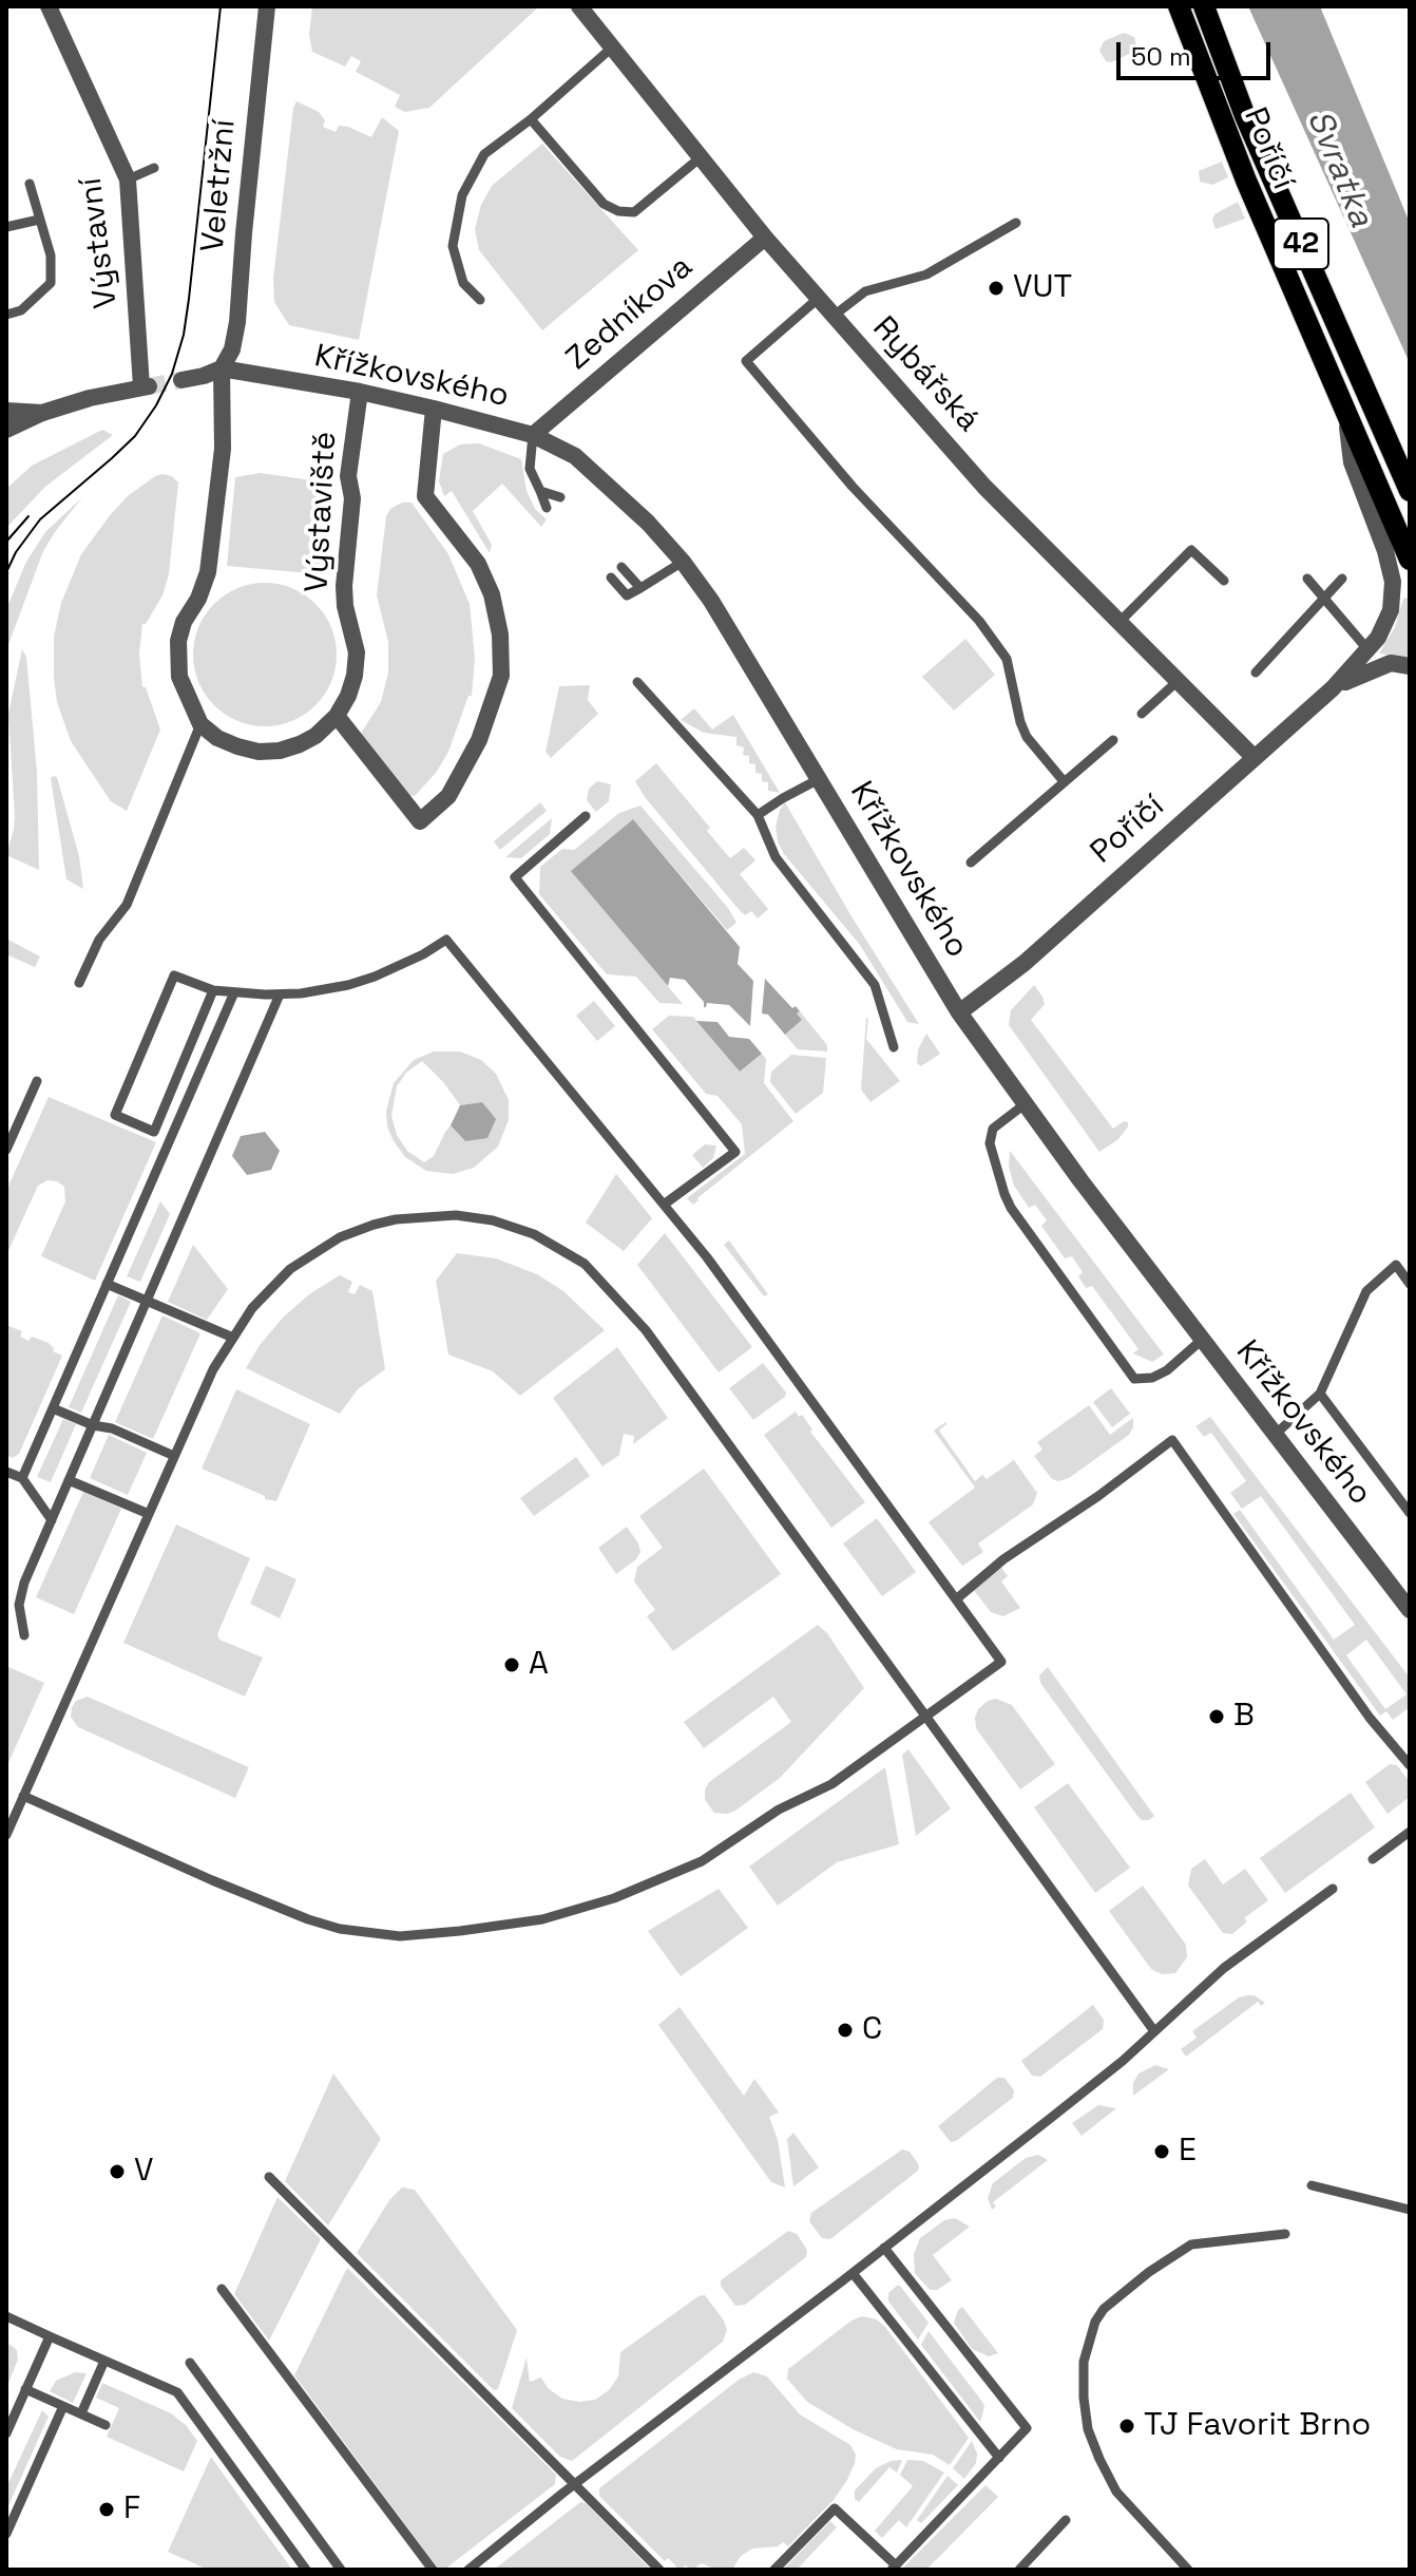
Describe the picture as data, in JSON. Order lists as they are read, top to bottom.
{
  "streets": {
    "main road": ["Poříčí", "42"],
    "street": [
      "Veletržní",
      "Výstavní",
      "Zedníkova",
      "Rybářská",
      "Křížkovského",
      "Výstaviště"
    ]
  },
  "crossings": [
    ["Poříčí", "Rybářská"],
    ["Poříčí", "Křížkovského"],
    ["Veletržní", "Křížkovského"],
    ["Zedníkova", "Rybářská"],
    ["Zedníkova", "Křížkovského"],
    ["Křížkovského", "Výstaviště"]
  ],
  "water": ["Svratka"],
  "places": [
    "VUT",
    "A",
    "B",
    "C",
    "E",
    "V",
    "TJ Favorit Brno",
    "F"
  ],
  "scale_bar": "50 m"
}
